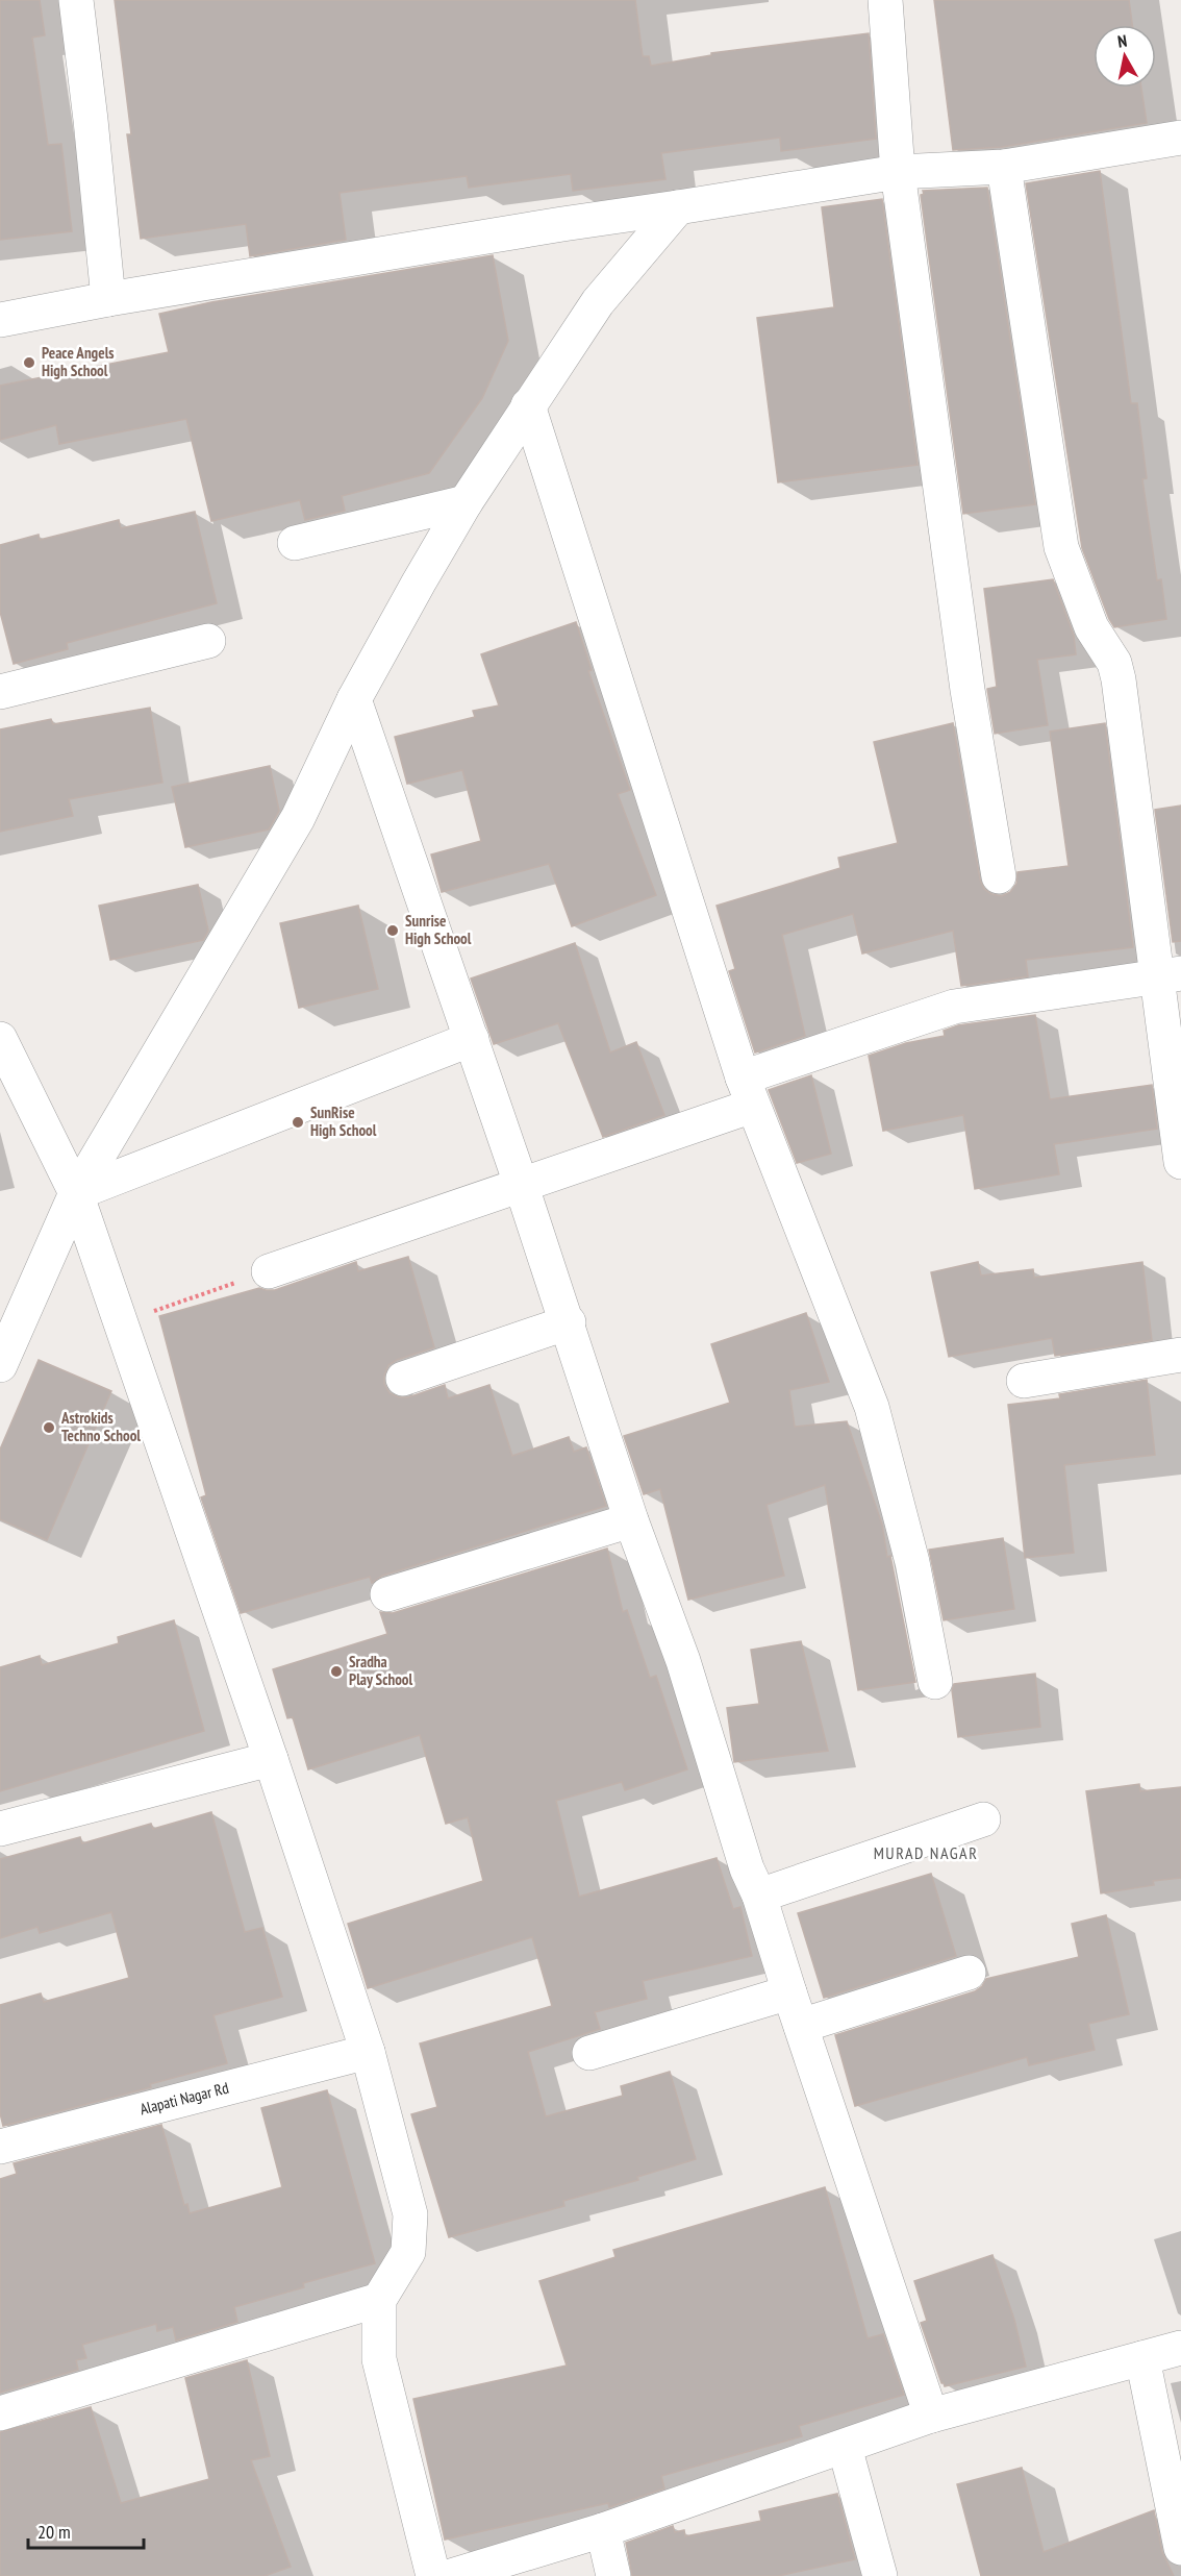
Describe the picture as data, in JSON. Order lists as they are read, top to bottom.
{
  "streets": {
    "street": ["Alapati Nagar Rd"]
  },
  "districts": ["MURAD NAGAR"],
  "places": [
    "Peace Angels High School",
    "Sunrise High School",
    "SunRise High School",
    "Astrokids Techno School",
    "Sradha Play School"
  ],
  "scale_bar": "20 m",
  "north": "top"
}
